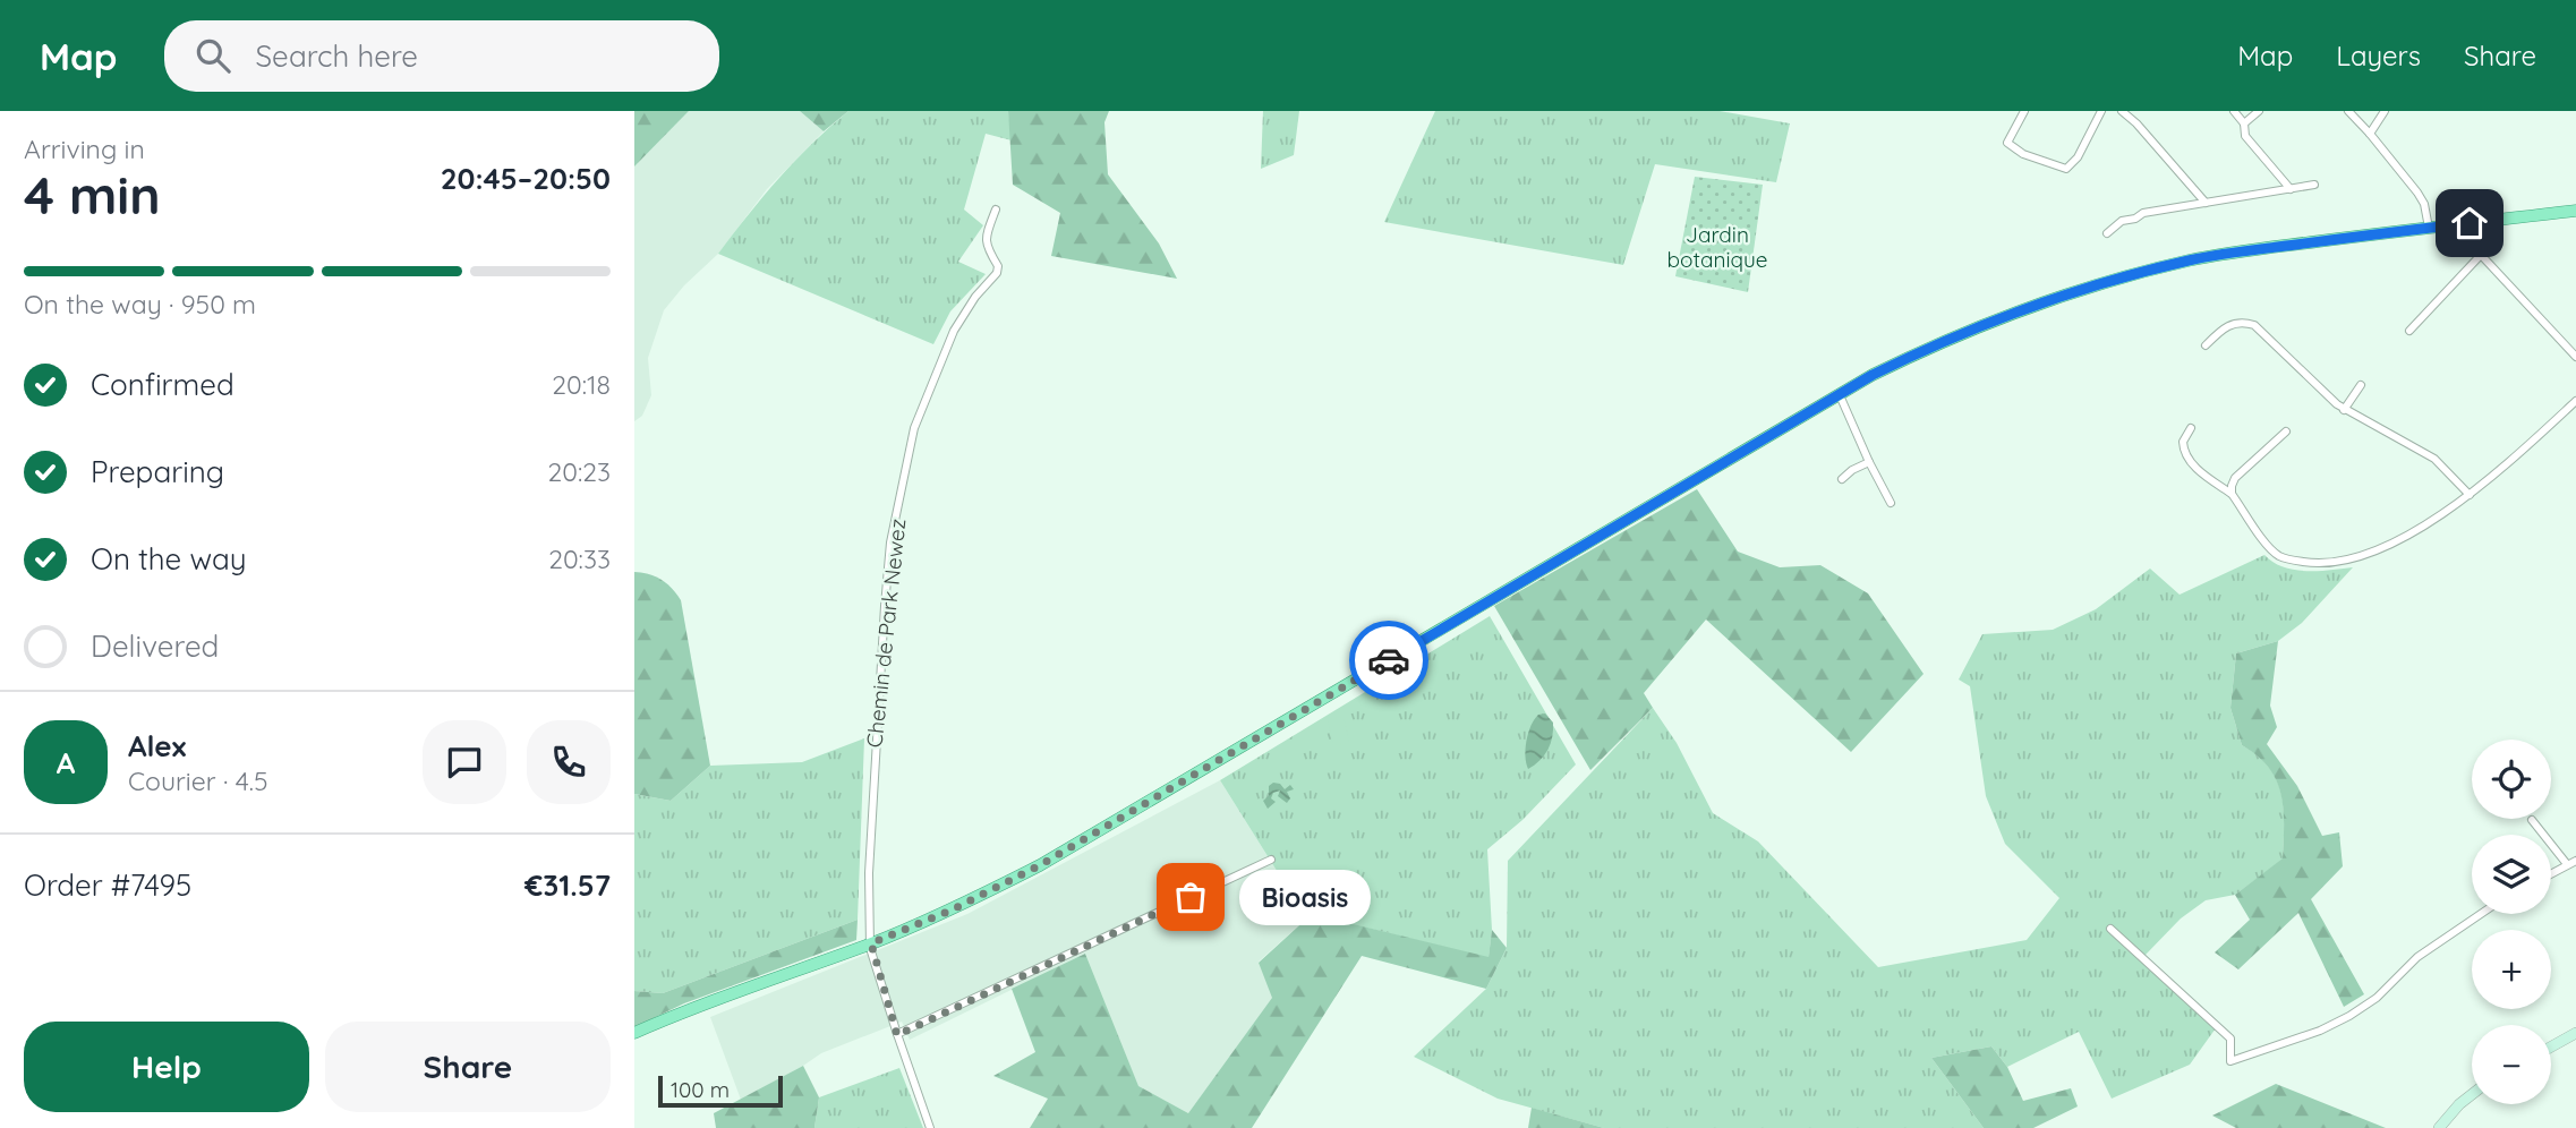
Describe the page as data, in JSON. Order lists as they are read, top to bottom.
{
  "streets": {
    "street": ["Chemin de Park Newez"]
  },
  "parks": ["Jardin botanique"],
  "places": ["Bioasis"],
  "scale_bar": "100 m",
  "page": {
    "header": "Map",
    "search": "Search here",
    "nav": ["Map", "Layers", "Share"],
    "heading": ["4 min", "Arriving in", "20:45–20:50"],
    "panel": [
      "Alex",
      "Courier · 4.5",
      "Order #7495",
      "€31.57"
    ],
    "bar": "On the way · 950 m",
    "list": [
      ["Confirmed", "20:18"],
      ["Preparing", "20:23"],
      ["On the way", "20:33"],
      "Delivered"
    ],
    "round": "A",
    "map_buttons": ["+", "−"],
    "bubble": "Bioasis",
    "buttons": ["Help", "Share"],
    "scale": "100 m"
  }
}
